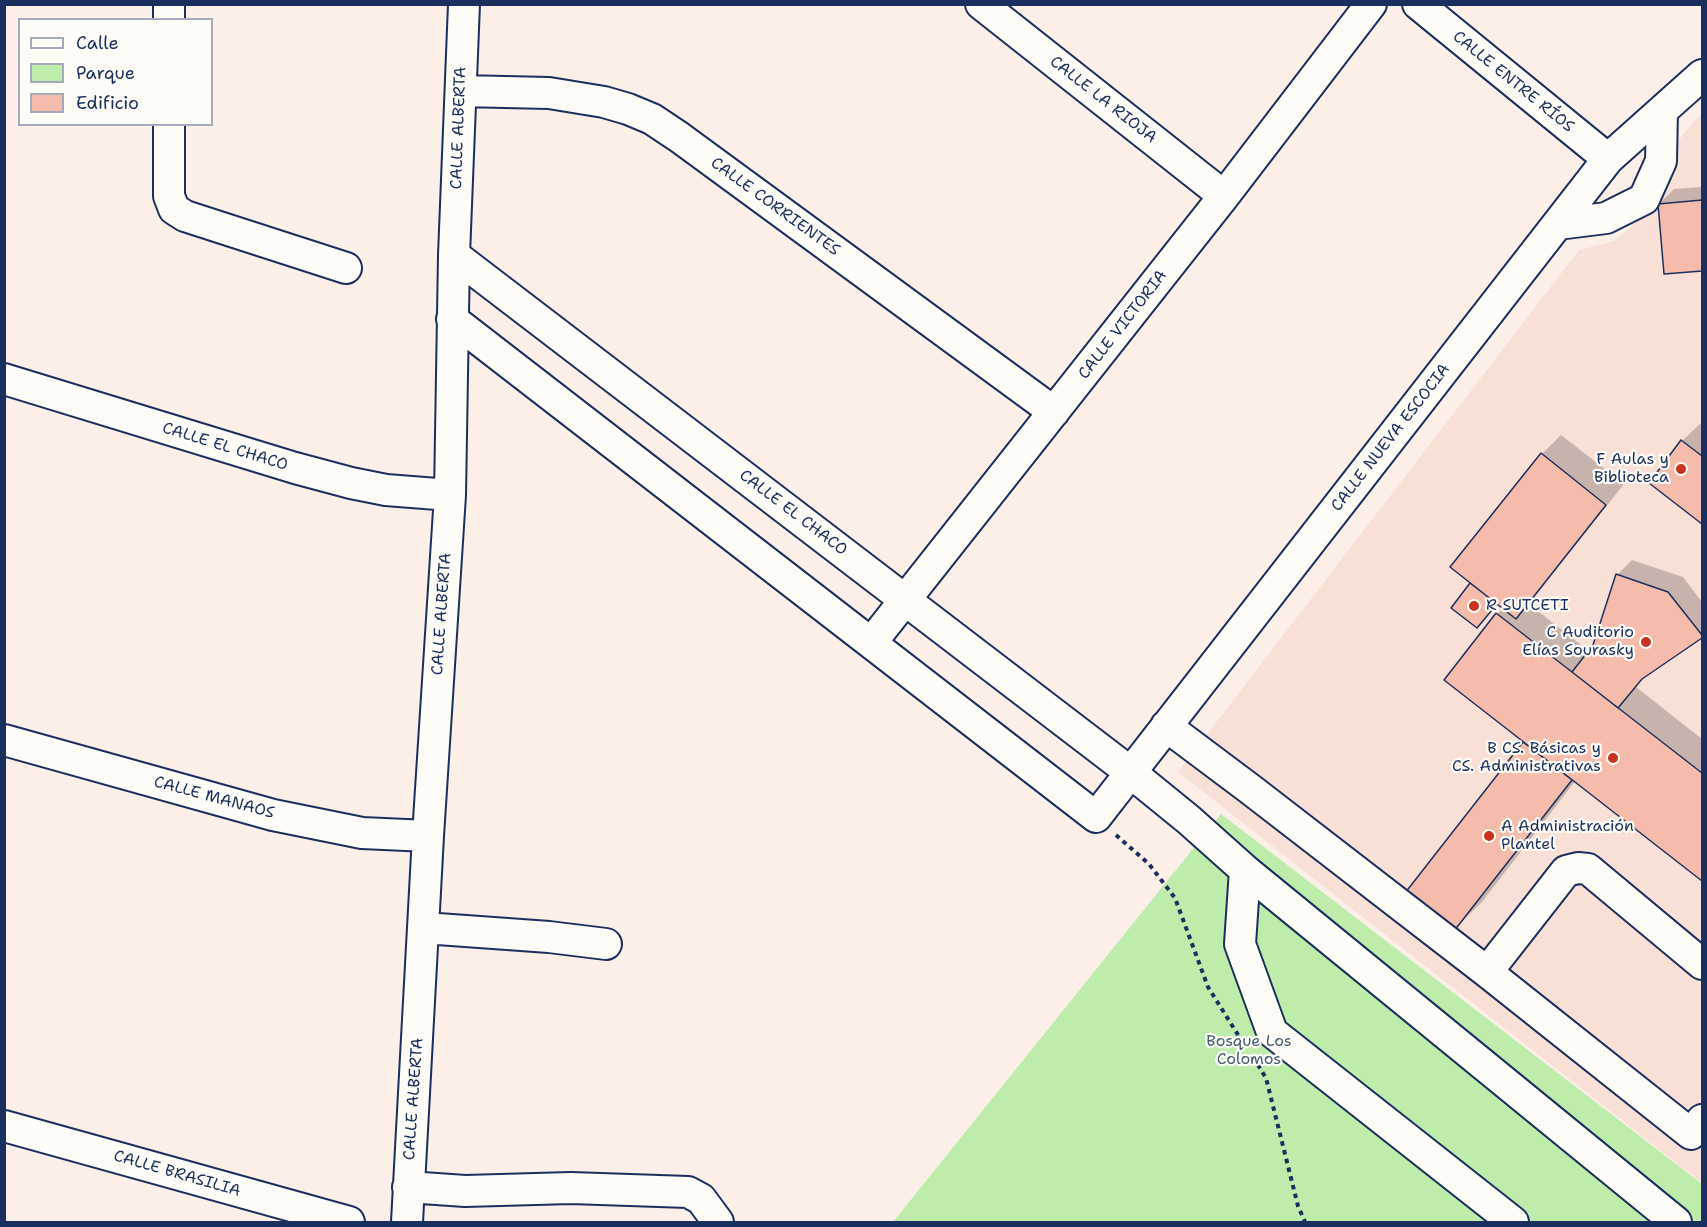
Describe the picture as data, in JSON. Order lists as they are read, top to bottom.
{
  "streets": {
    "street": [
      "CALLE ENTRE RÍOS",
      "CALLE LA RIOJA",
      "CALLE ALBERTA",
      "CALLE CORRIENTES",
      "CALLE VICTORIA",
      "CALLE NUEVA ESCOCIA",
      "CALLE EL CHACO",
      "CALLE MANAOS",
      "CALLE BRASILIA"
    ]
  },
  "crossings": [
    ["CALLE ENTRE RÍOS", "CALLE NUEVA ESCOCIA"],
    ["CALLE LA RIOJA", "CALLE VICTORIA"],
    ["CALLE ALBERTA", "CALLE CORRIENTES"],
    ["CALLE ALBERTA", "CALLE EL CHACO"],
    ["CALLE ALBERTA", "CALLE MANAOS"],
    ["CALLE CORRIENTES", "CALLE VICTORIA"],
    ["CALLE VICTORIA", "CALLE EL CHACO"],
    ["CALLE NUEVA ESCOCIA", "CALLE EL CHACO"]
  ],
  "parks": ["Bosque Los Colomos"],
  "places": [
    "F Aulas y Biblioteca",
    "R SUTCETI",
    "C Auditorio Elías Sourasky",
    "B CS. Básicas y CS. Administrativas",
    "A Administración Plantel"
  ],
  "legend": ["Calle", "Parque", "Edificio"]
}
